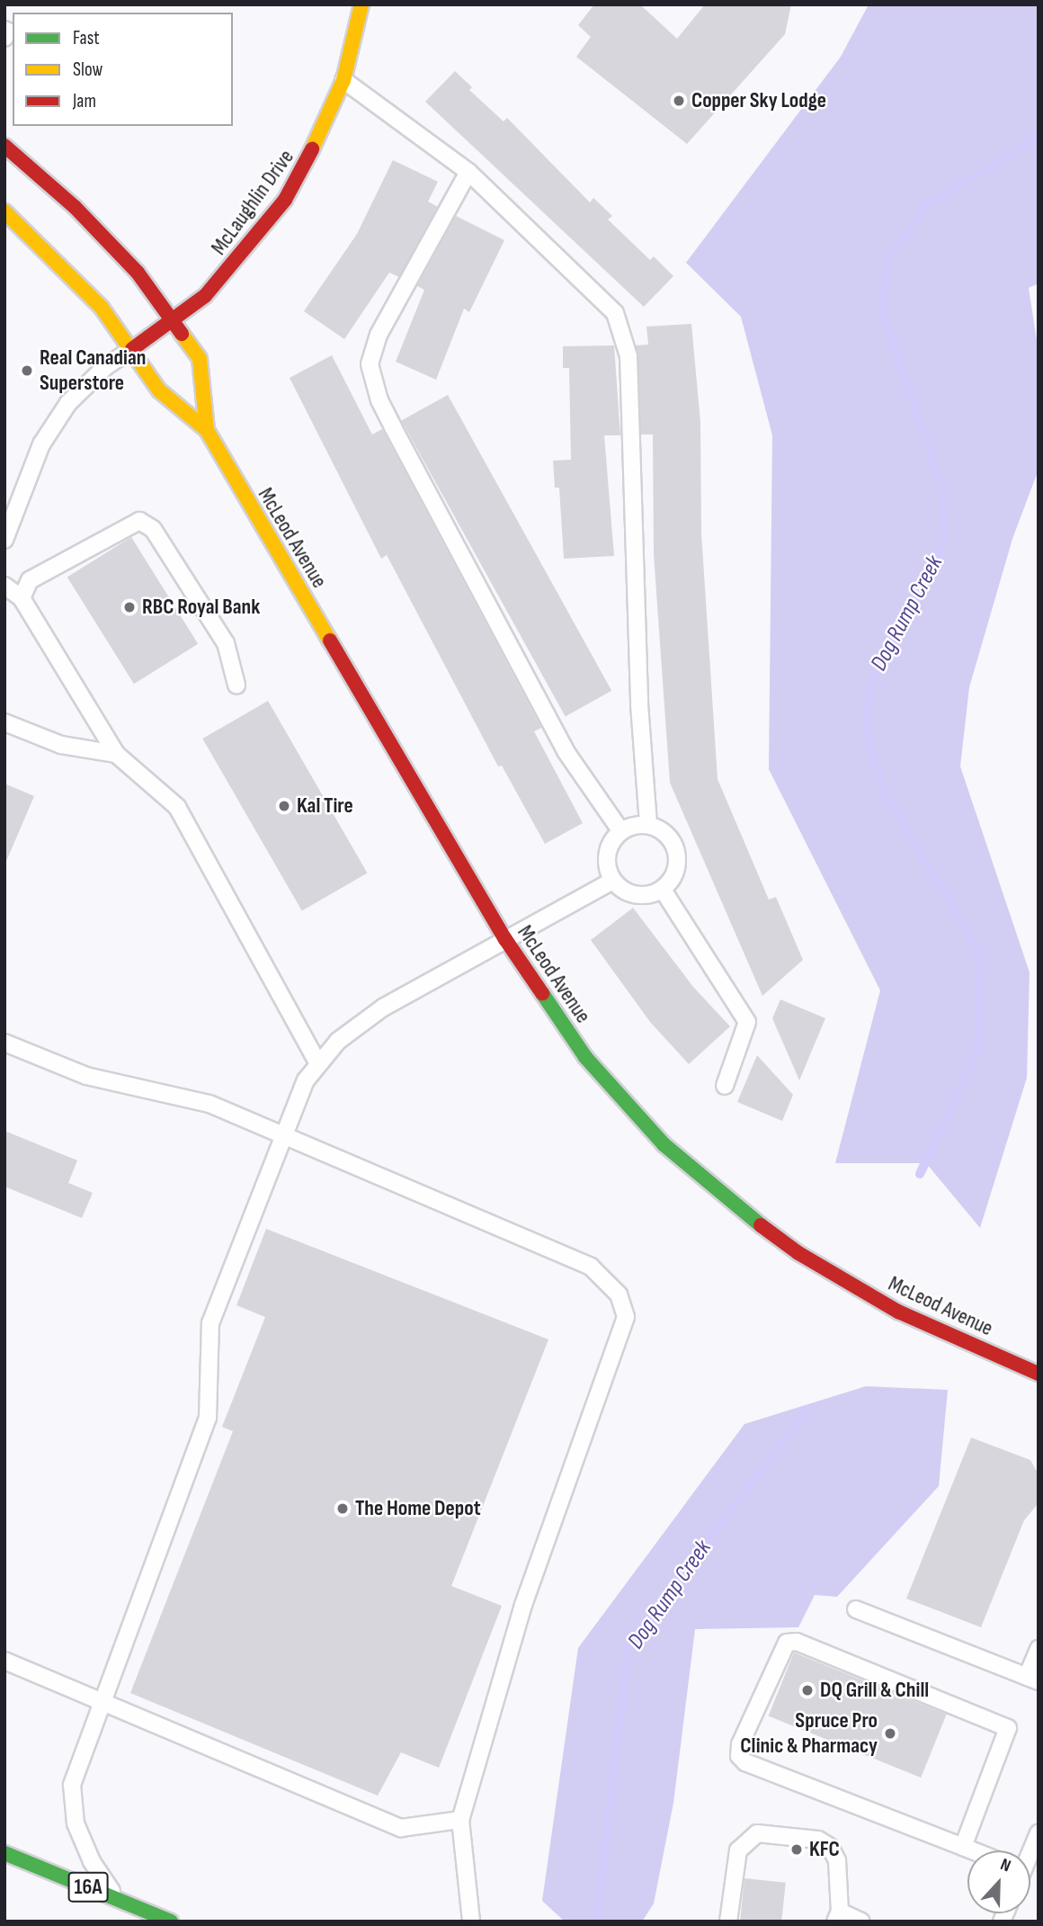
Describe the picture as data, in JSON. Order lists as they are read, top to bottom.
{
  "streets": {
    "street": ["McLaughlin Drive", "McLeod Avenue", "16A"]
  },
  "crossings": [
    ["McLaughlin Drive", "McLeod Avenue"]
  ],
  "water": ["Dog Rump Creek"],
  "places": [
    "Copper Sky Lodge",
    "Real Canadian Superstore",
    "RBC Royal Bank",
    "Kal Tire",
    "The Home Depot",
    "DQ Grill & Chill",
    "Spruce Pro Clinic & Pharmacy",
    "KFC"
  ],
  "legend": ["Fast", "Slow", "Jam"],
  "north": "top"
}
